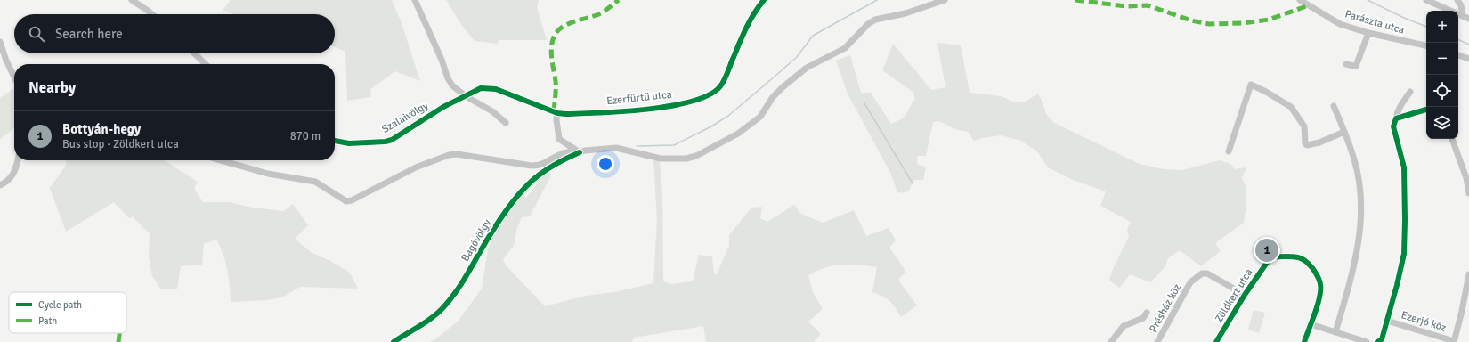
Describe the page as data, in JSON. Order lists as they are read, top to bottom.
{
  "streets": {
    "street": [
      "Parászta utca",
      "Ezerfürtű utca",
      "Szalaivölgy",
      "Bagóvölgy",
      "Zöldkert utca",
      "Présház köz",
      "Ezerjó köz"
    ]
  },
  "crossings": [
    ["Ezerfürtű utca", "Szalaivölgy"],
    ["Zöldkert utca", "Présház köz"]
  ],
  "legend": ["Cycle path", "Path"],
  "page": {
    "map_buttons": ["+", "−"],
    "search": "Search here",
    "heading": "Nearby",
    "list": [
      {
        "mark": "1",
        "name": "Bottyán-hegy",
        "note": "Bus stop · Zöldkert utca",
        "value": "870 m"
      }
    ],
    "pins": "1"
  }
}
